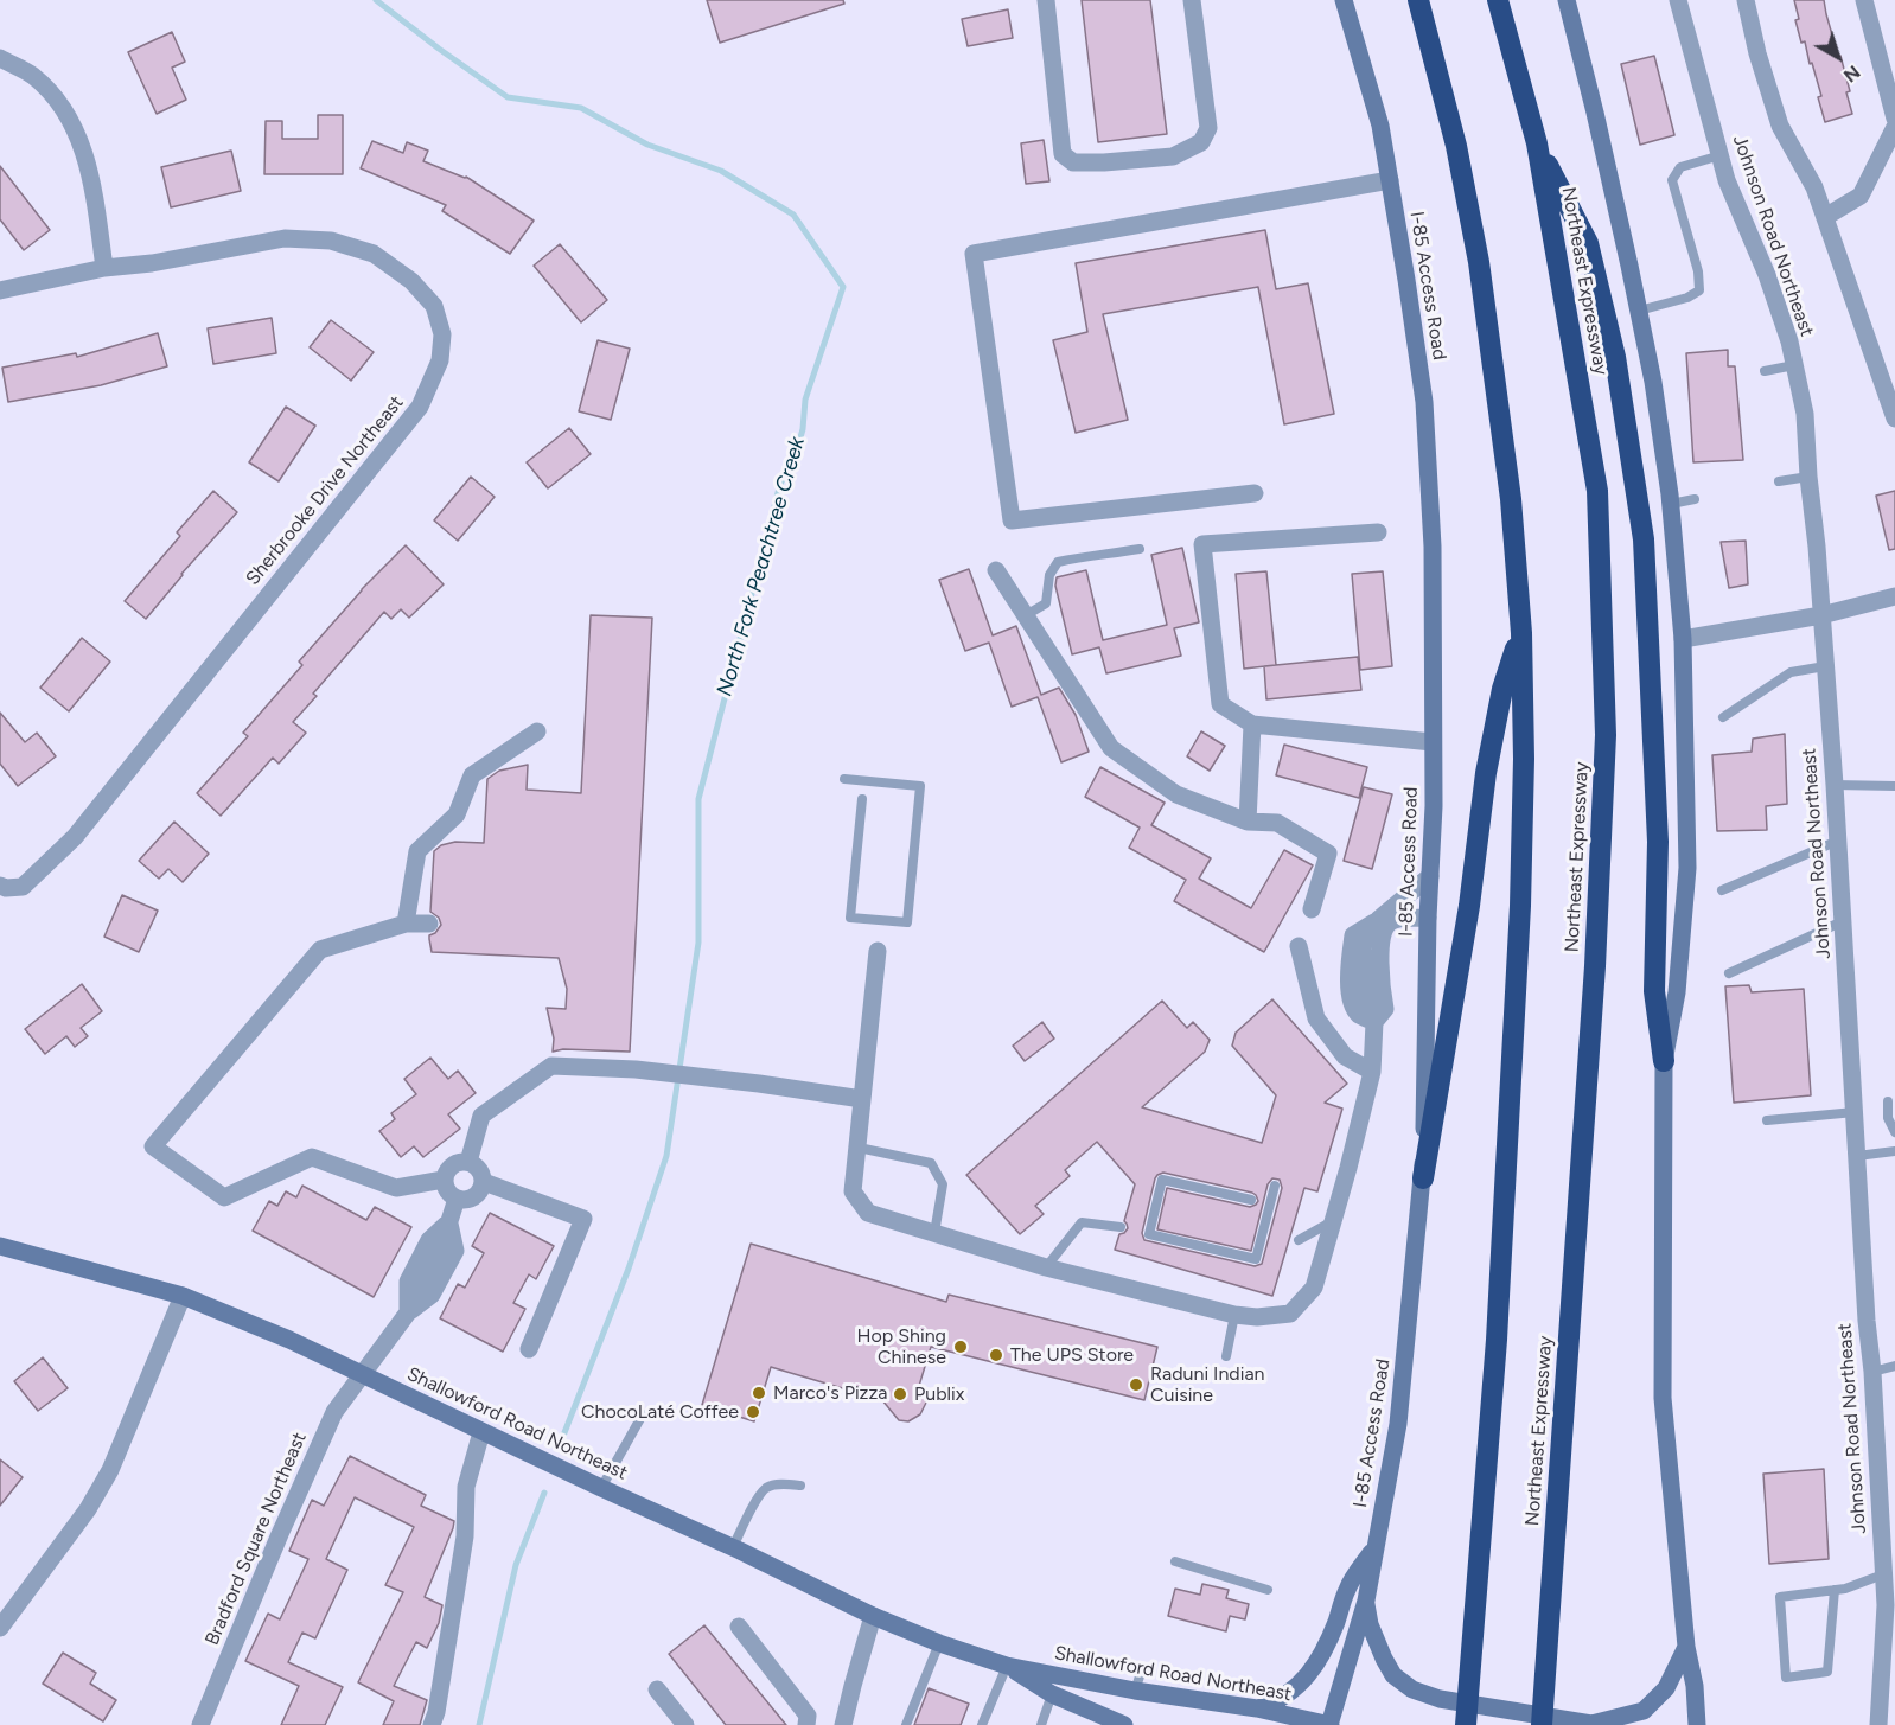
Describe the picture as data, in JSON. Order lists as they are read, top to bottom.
{
  "streets": {
    "highway": ["Northeast Expressway"],
    "main road": ["I-85 Access Road", "Shallowford Road Northeast"],
    "street": ["Johnson Road Northeast", "Sherbrooke Drive Northeast", "Bradford Square Northeast"]
  },
  "crossings": [
    ["I-85 Access Road", "Shallowford Road Northeast"],
    ["Shallowford Road Northeast", "Bradford Square Northeast"]
  ],
  "water": ["North Fork Peachtree Creek"],
  "places": [
    "Hop Shing Chinese",
    "The UPS Store",
    "Raduni Indian Cuisine",
    "Marco's Pizza",
    "Publix",
    "ChocoLaté Coffee"
  ],
  "north": "bottom right"
}
